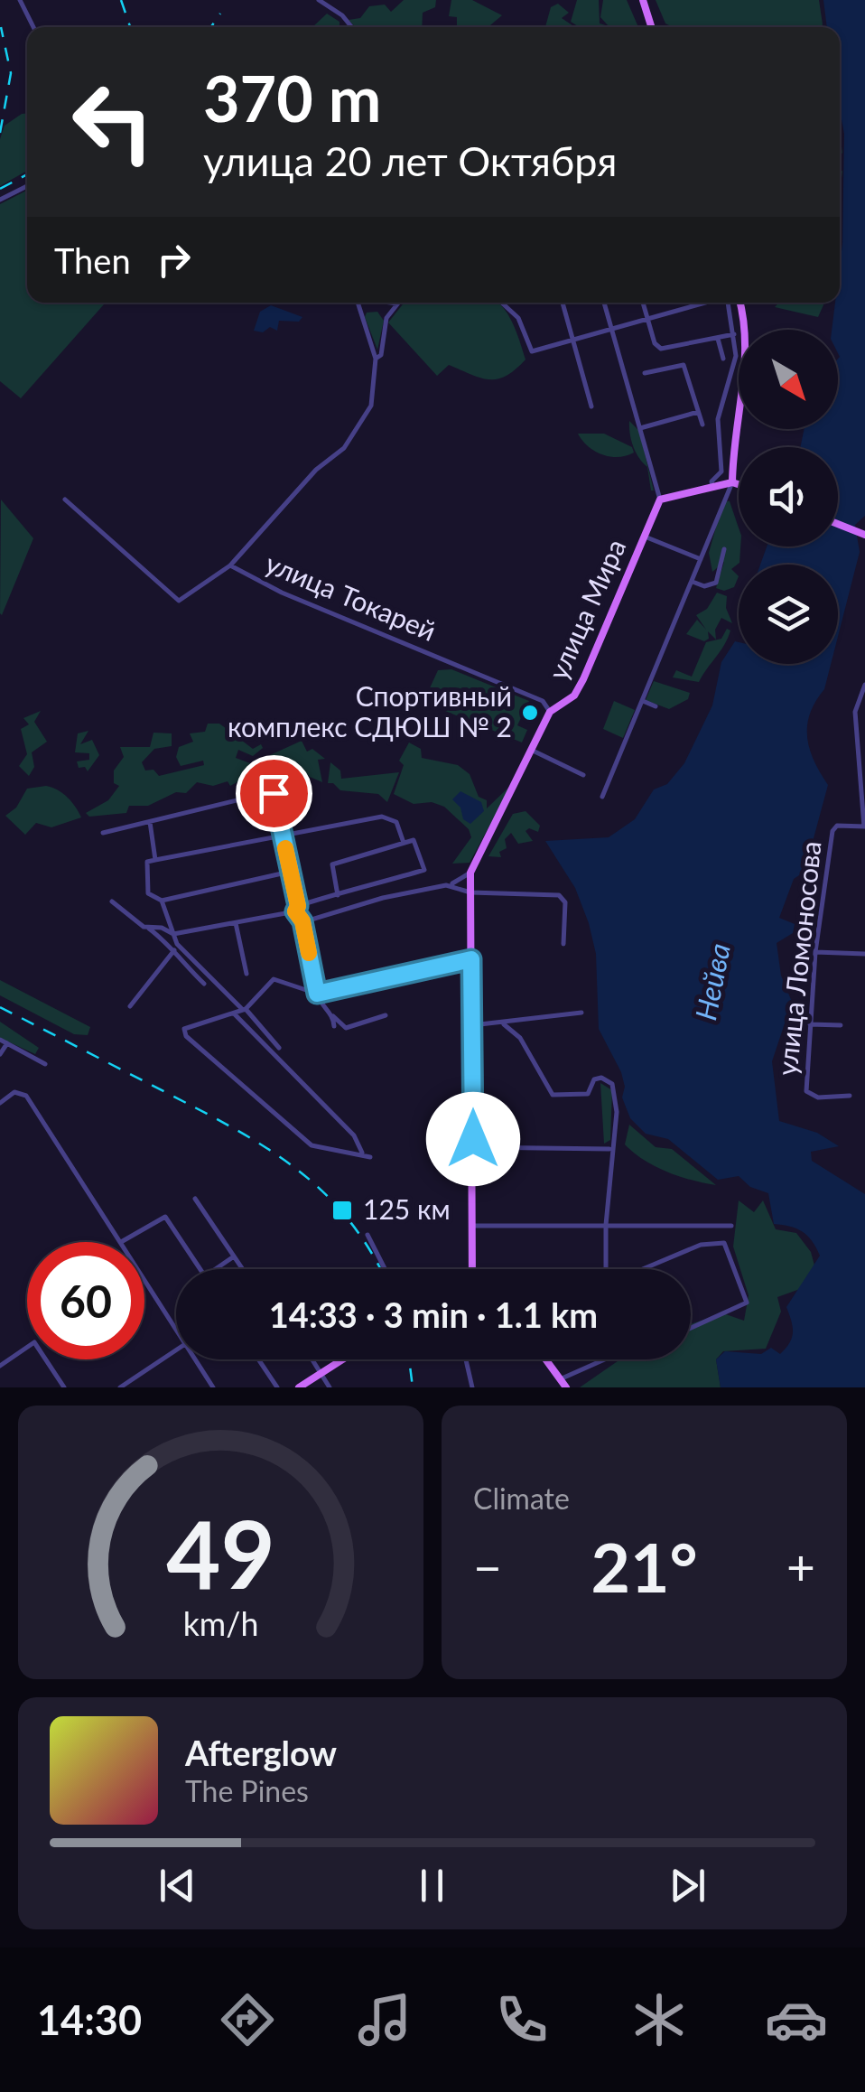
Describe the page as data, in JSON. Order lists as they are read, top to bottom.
{
  "streets": {
    "main road": ["улица Мира"],
    "street": ["улица Токарей", "улица Ломоносова"]
  },
  "crossings": [
    ["улица Токарей", "улица Мира"]
  ],
  "water": ["Нейва"],
  "places": {
    "other": ["Спортивный комплекс СДЮШ № 2"],
    "transit": ["125 км"]
  },
  "north": "bottom right",
  "page": {
    "turn": ["370 m", "улица 20 лет Октября"],
    "then": "Then",
    "limit": "60",
    "trip": "14:33 · 3 min · 1.1 km",
    "tile": "Climate",
    "heat": ["−", "21°", "+"],
    "song": ["Afterglow", "The Pines"],
    "tabs": "14:30",
    "gauge": ["49", "km/h"]
  }
}
